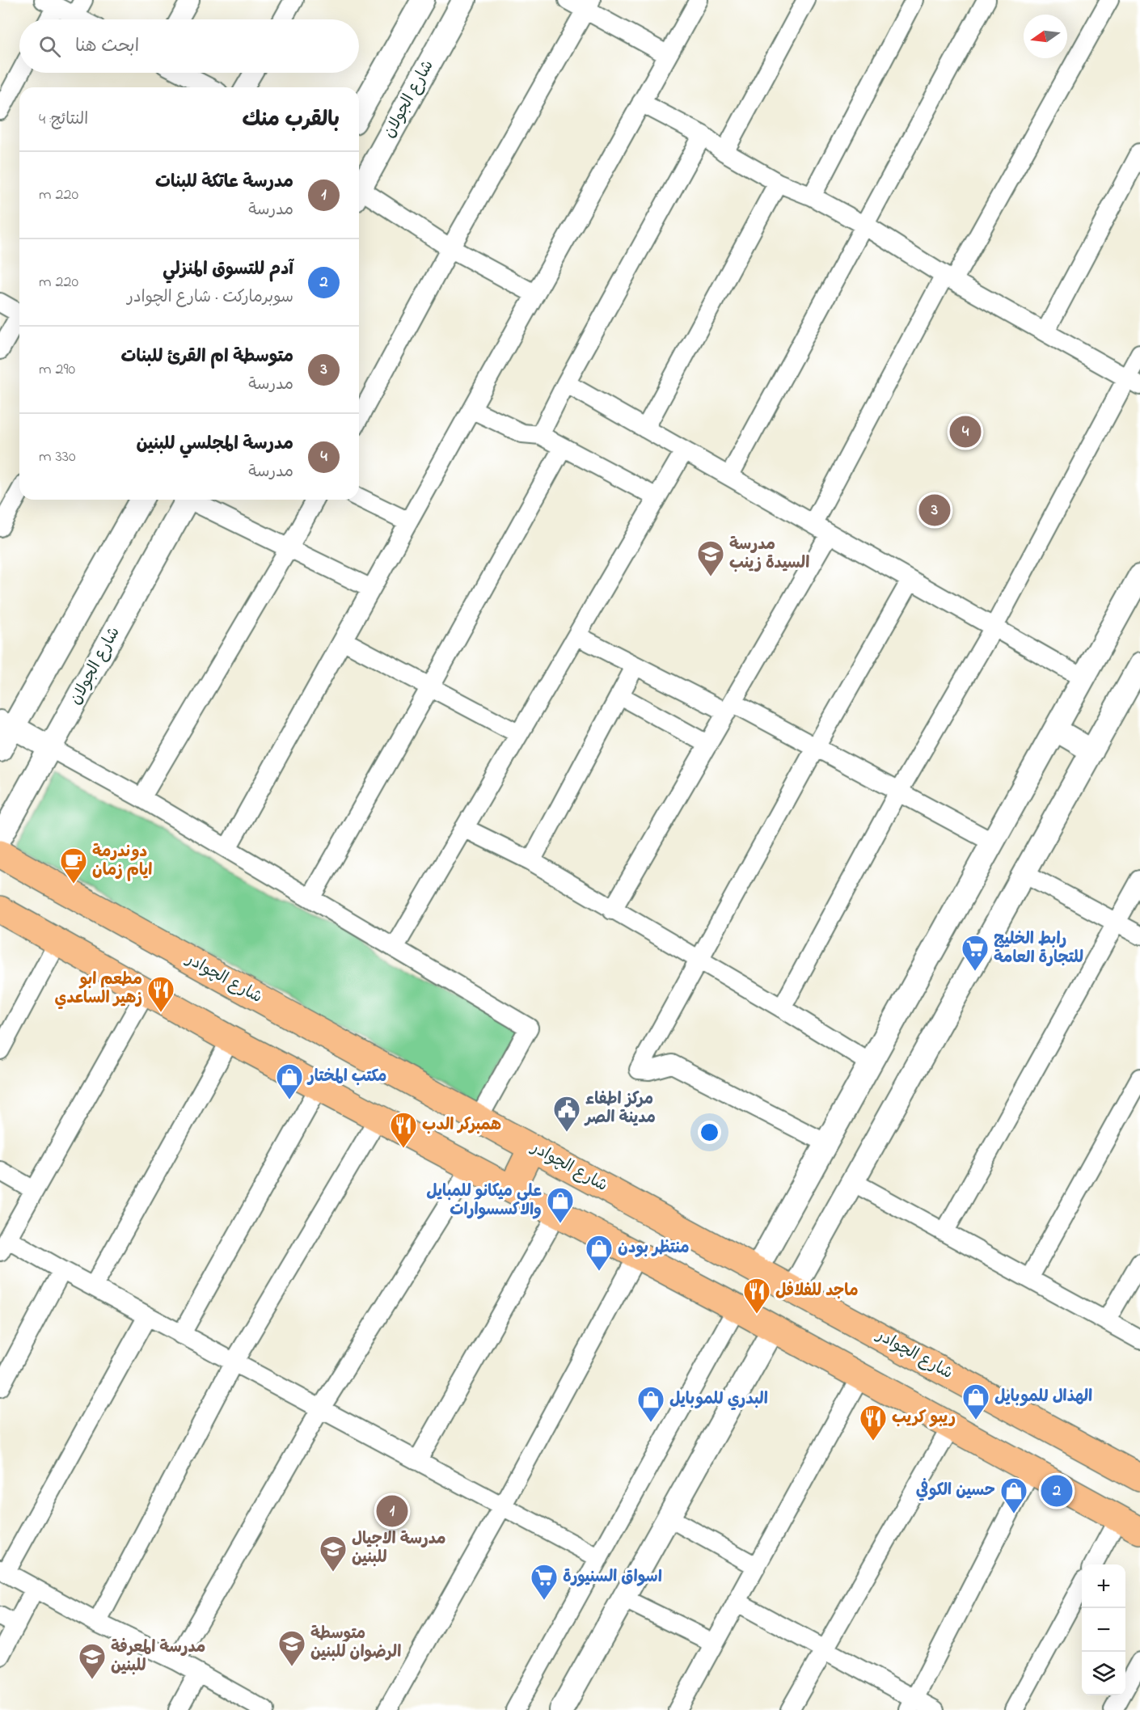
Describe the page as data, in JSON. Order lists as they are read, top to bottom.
{
  "streets": {
    "main road": ["شارع الچوادر"],
    "street": ["شارع الجولان"]
  },
  "places": {
    "school or university": [
      "مدرسة السيدة زينب",
      "مدرسة الاجيال للبنين",
      "متوسطة الرضوان للبنين",
      "مدرسة المعرفة للبنين"
    ],
    "cafe": ["دوندرمة ايام زمان"],
    "supermarket": ["رابط الخليج للتجارة العامة", "اسواق السنيورة"],
    "restaurant": [
      "مطعم ابو زهير الساعدي",
      "همبركر الدب",
      "ماجد للفلافل",
      "ريبو كريب"
    ],
    "shop": [
      "مكتب المختار",
      "علي ميكانو للمبايل والاكسسوارات",
      "منتظر بودن",
      "الهذال للموبايل",
      "البدري للموبايل",
      "حسين الكوفي"
    ],
    "public building": ["مركز اطفاء مدينة الصر"]
  },
  "north": "left",
  "page": {
    "search": "ابحث هنا",
    "heading": ["بالقرب منك", "النتائج: 4"],
    "list": [
      {
        "mark": "1",
        "name": "مدرسة عاتكة للبنات",
        "note": "مدرسة",
        "value": "220 m"
      },
      {
        "mark": "2",
        "name": "آدم للتسوق المنزلي",
        "note": "سوبرماركت · شارع الچوادر",
        "value": "220 m"
      },
      {
        "mark": "3",
        "name": "متوسطة ام القرئ للبنات",
        "note": "مدرسة",
        "value": "290 m"
      },
      {
        "mark": "4",
        "name": "مدرسة المجلسي للبنين",
        "note": "مدرسة",
        "value": "330 m"
      }
    ],
    "pins": [
      "4",
      "3",
      "2",
      "1"
    ],
    "map_buttons": ["+", "−"]
  }
}
